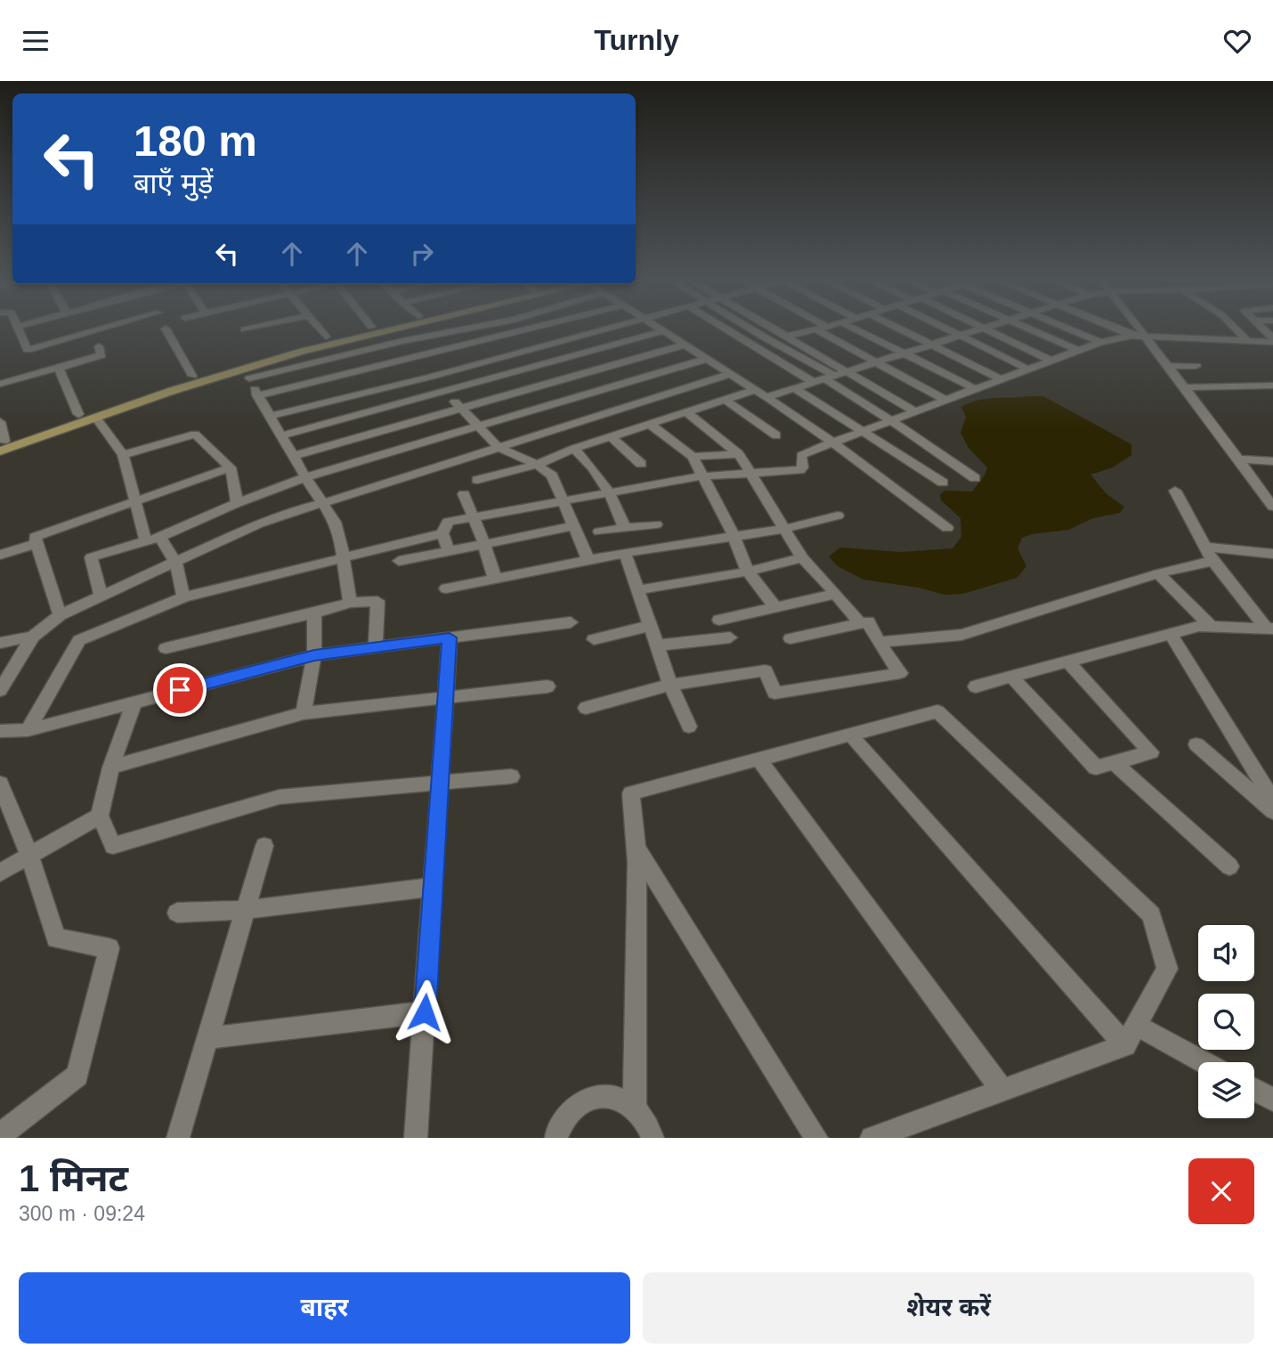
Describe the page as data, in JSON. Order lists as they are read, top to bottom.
{
  "page": {
    "header": "Turnly",
    "turn": ["180 m", "बाएँ मुड़ें"],
    "heading": ["1 मिनट", "300 m · 09:24"],
    "buttons": ["बाहर", "शेयर करें"]
  }
}
